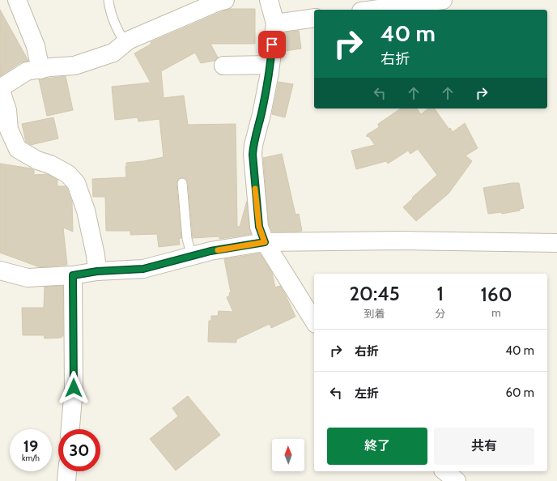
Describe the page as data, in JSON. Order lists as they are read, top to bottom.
{
  "north": "top",
  "page": {
    "turn": ["40 m", "右折"],
    "eta": [
      "20:45",
      "到着",
      "1",
      "分",
      "160",
      "m"
    ],
    "list": [
      {
        "name": "右折",
        "value": "40 m"
      },
      {
        "name": "左折",
        "value": "60 m"
      }
    ],
    "buttons": ["終了", "共有"],
    "speed": "19 km/h",
    "limit": "30"
  }
}
